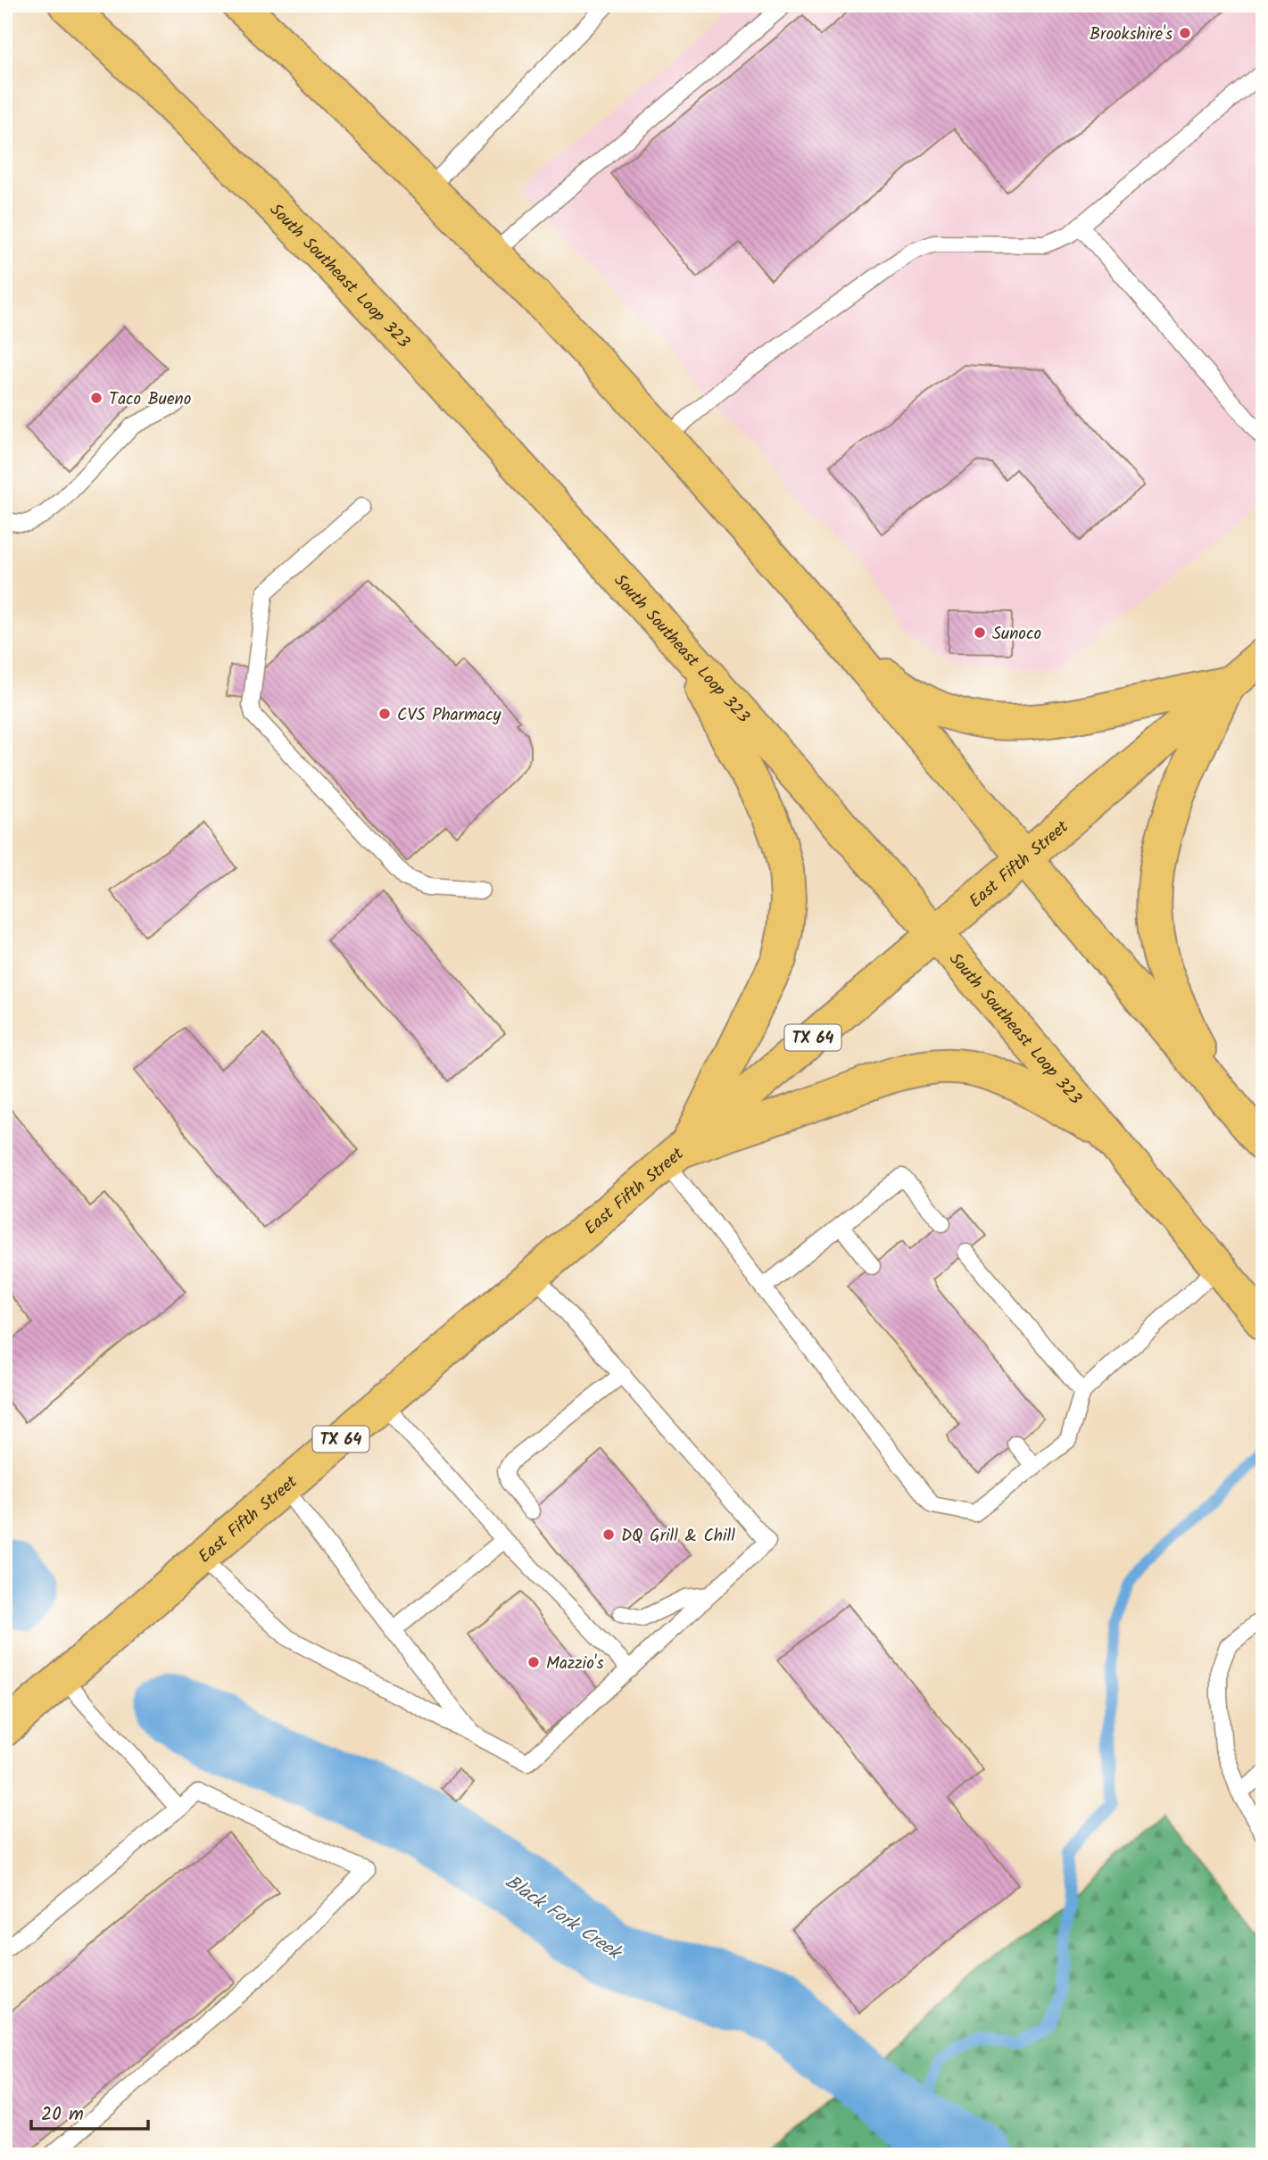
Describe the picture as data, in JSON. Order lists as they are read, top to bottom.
{
  "streets": {
    "main road": ["South Southeast Loop 323", "East Fifth Street", "TX 64"]
  },
  "crossings": [
    ["South Southeast Loop 323", "East Fifth Street"]
  ],
  "water": ["Black Fork Creek"],
  "places": [
    "Brookshire's",
    "Taco Bueno",
    "Sunoco",
    "CVS Pharmacy",
    "DQ Grill & Chill",
    "Mazzio's"
  ],
  "scale_bar": "20 m"
}
